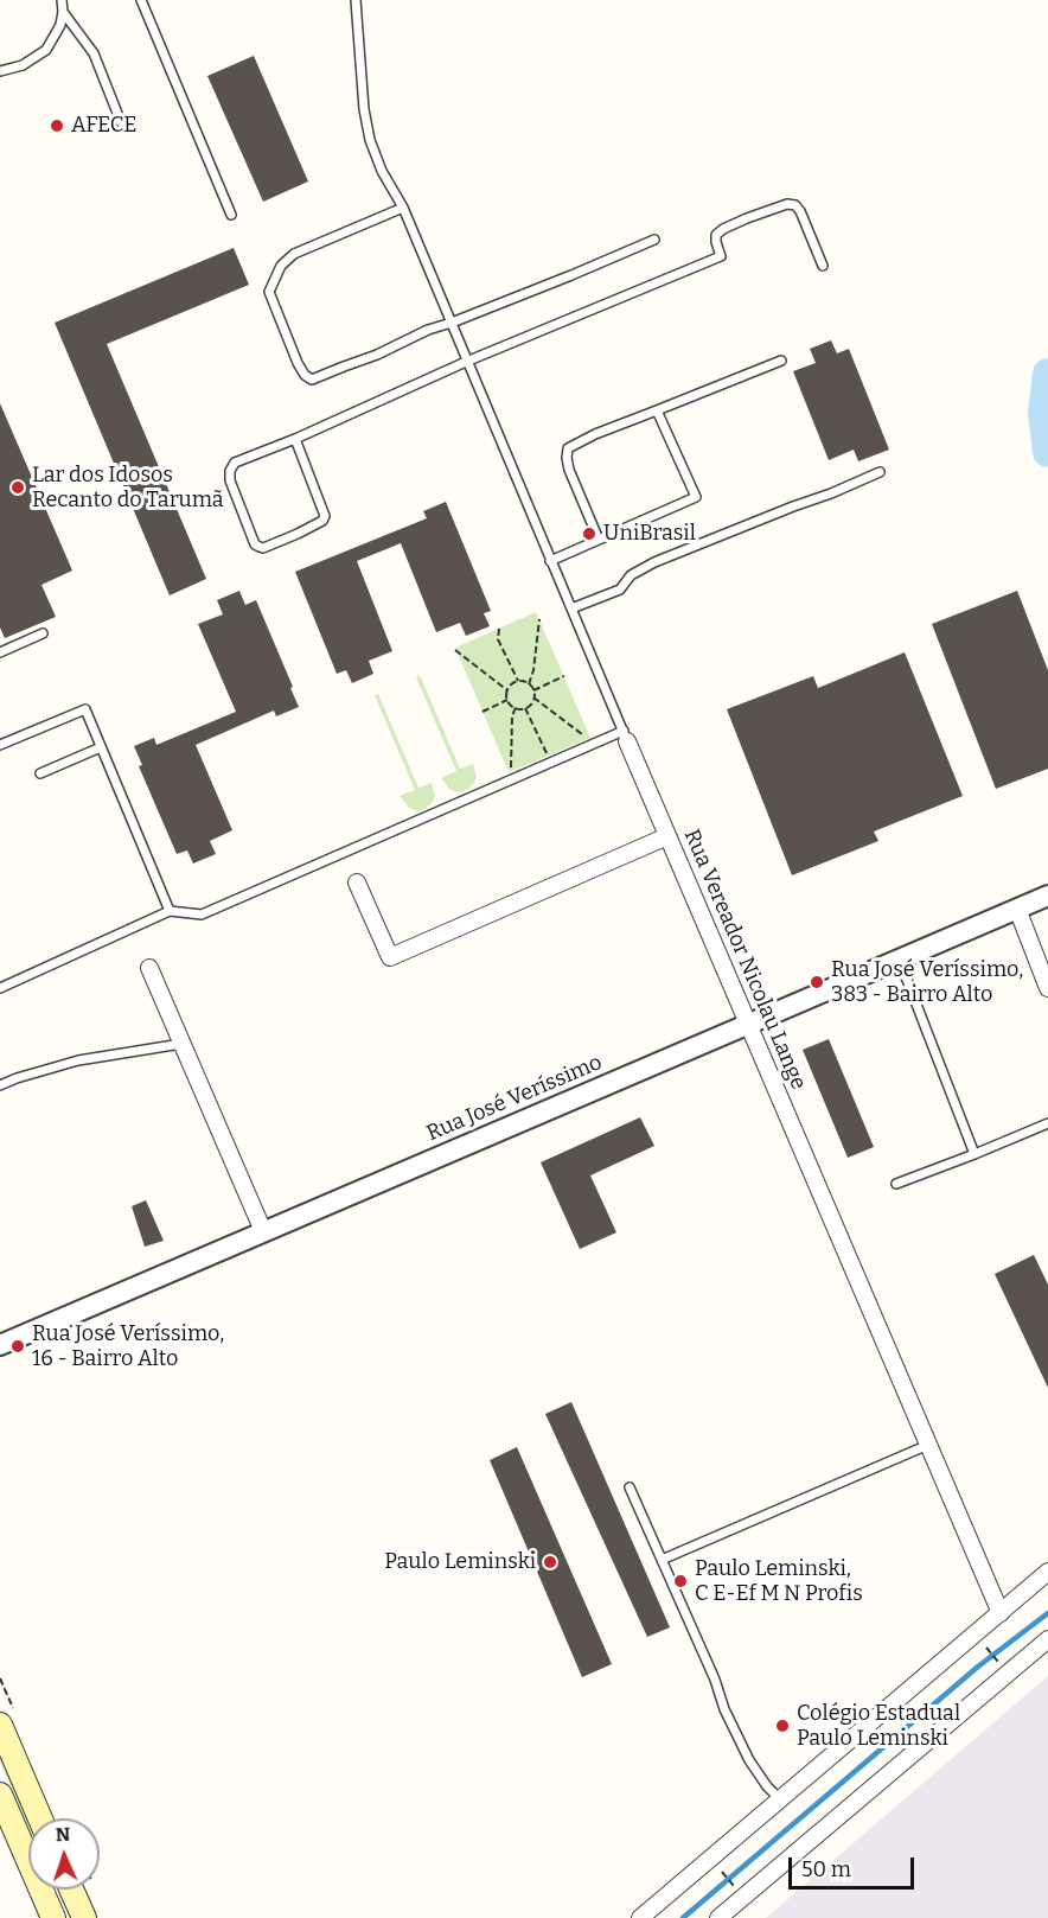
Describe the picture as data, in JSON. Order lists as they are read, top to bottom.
{
  "streets": {
    "street": ["Rua Vereador Nicolau Lange", "Rua José Veríssimo"]
  },
  "crossings": [
    ["Rua Vereador Nicolau Lange", "Rua José Veríssimo"]
  ],
  "places": [
    "AFECE",
    "Lar dos Idosos Recanto do Tarumã",
    "UniBrasil",
    "Rua José Veríssimo, 383 - Bairro Alto",
    "Rua José Veríssimo, 16 - Bairro Alto",
    "Paulo Leminski",
    "Paulo Leminski, C E-Ef M N Profis",
    "Colégio Estadual Paulo Leminski"
  ],
  "scale_bar": "50 m",
  "north": "top"
}
